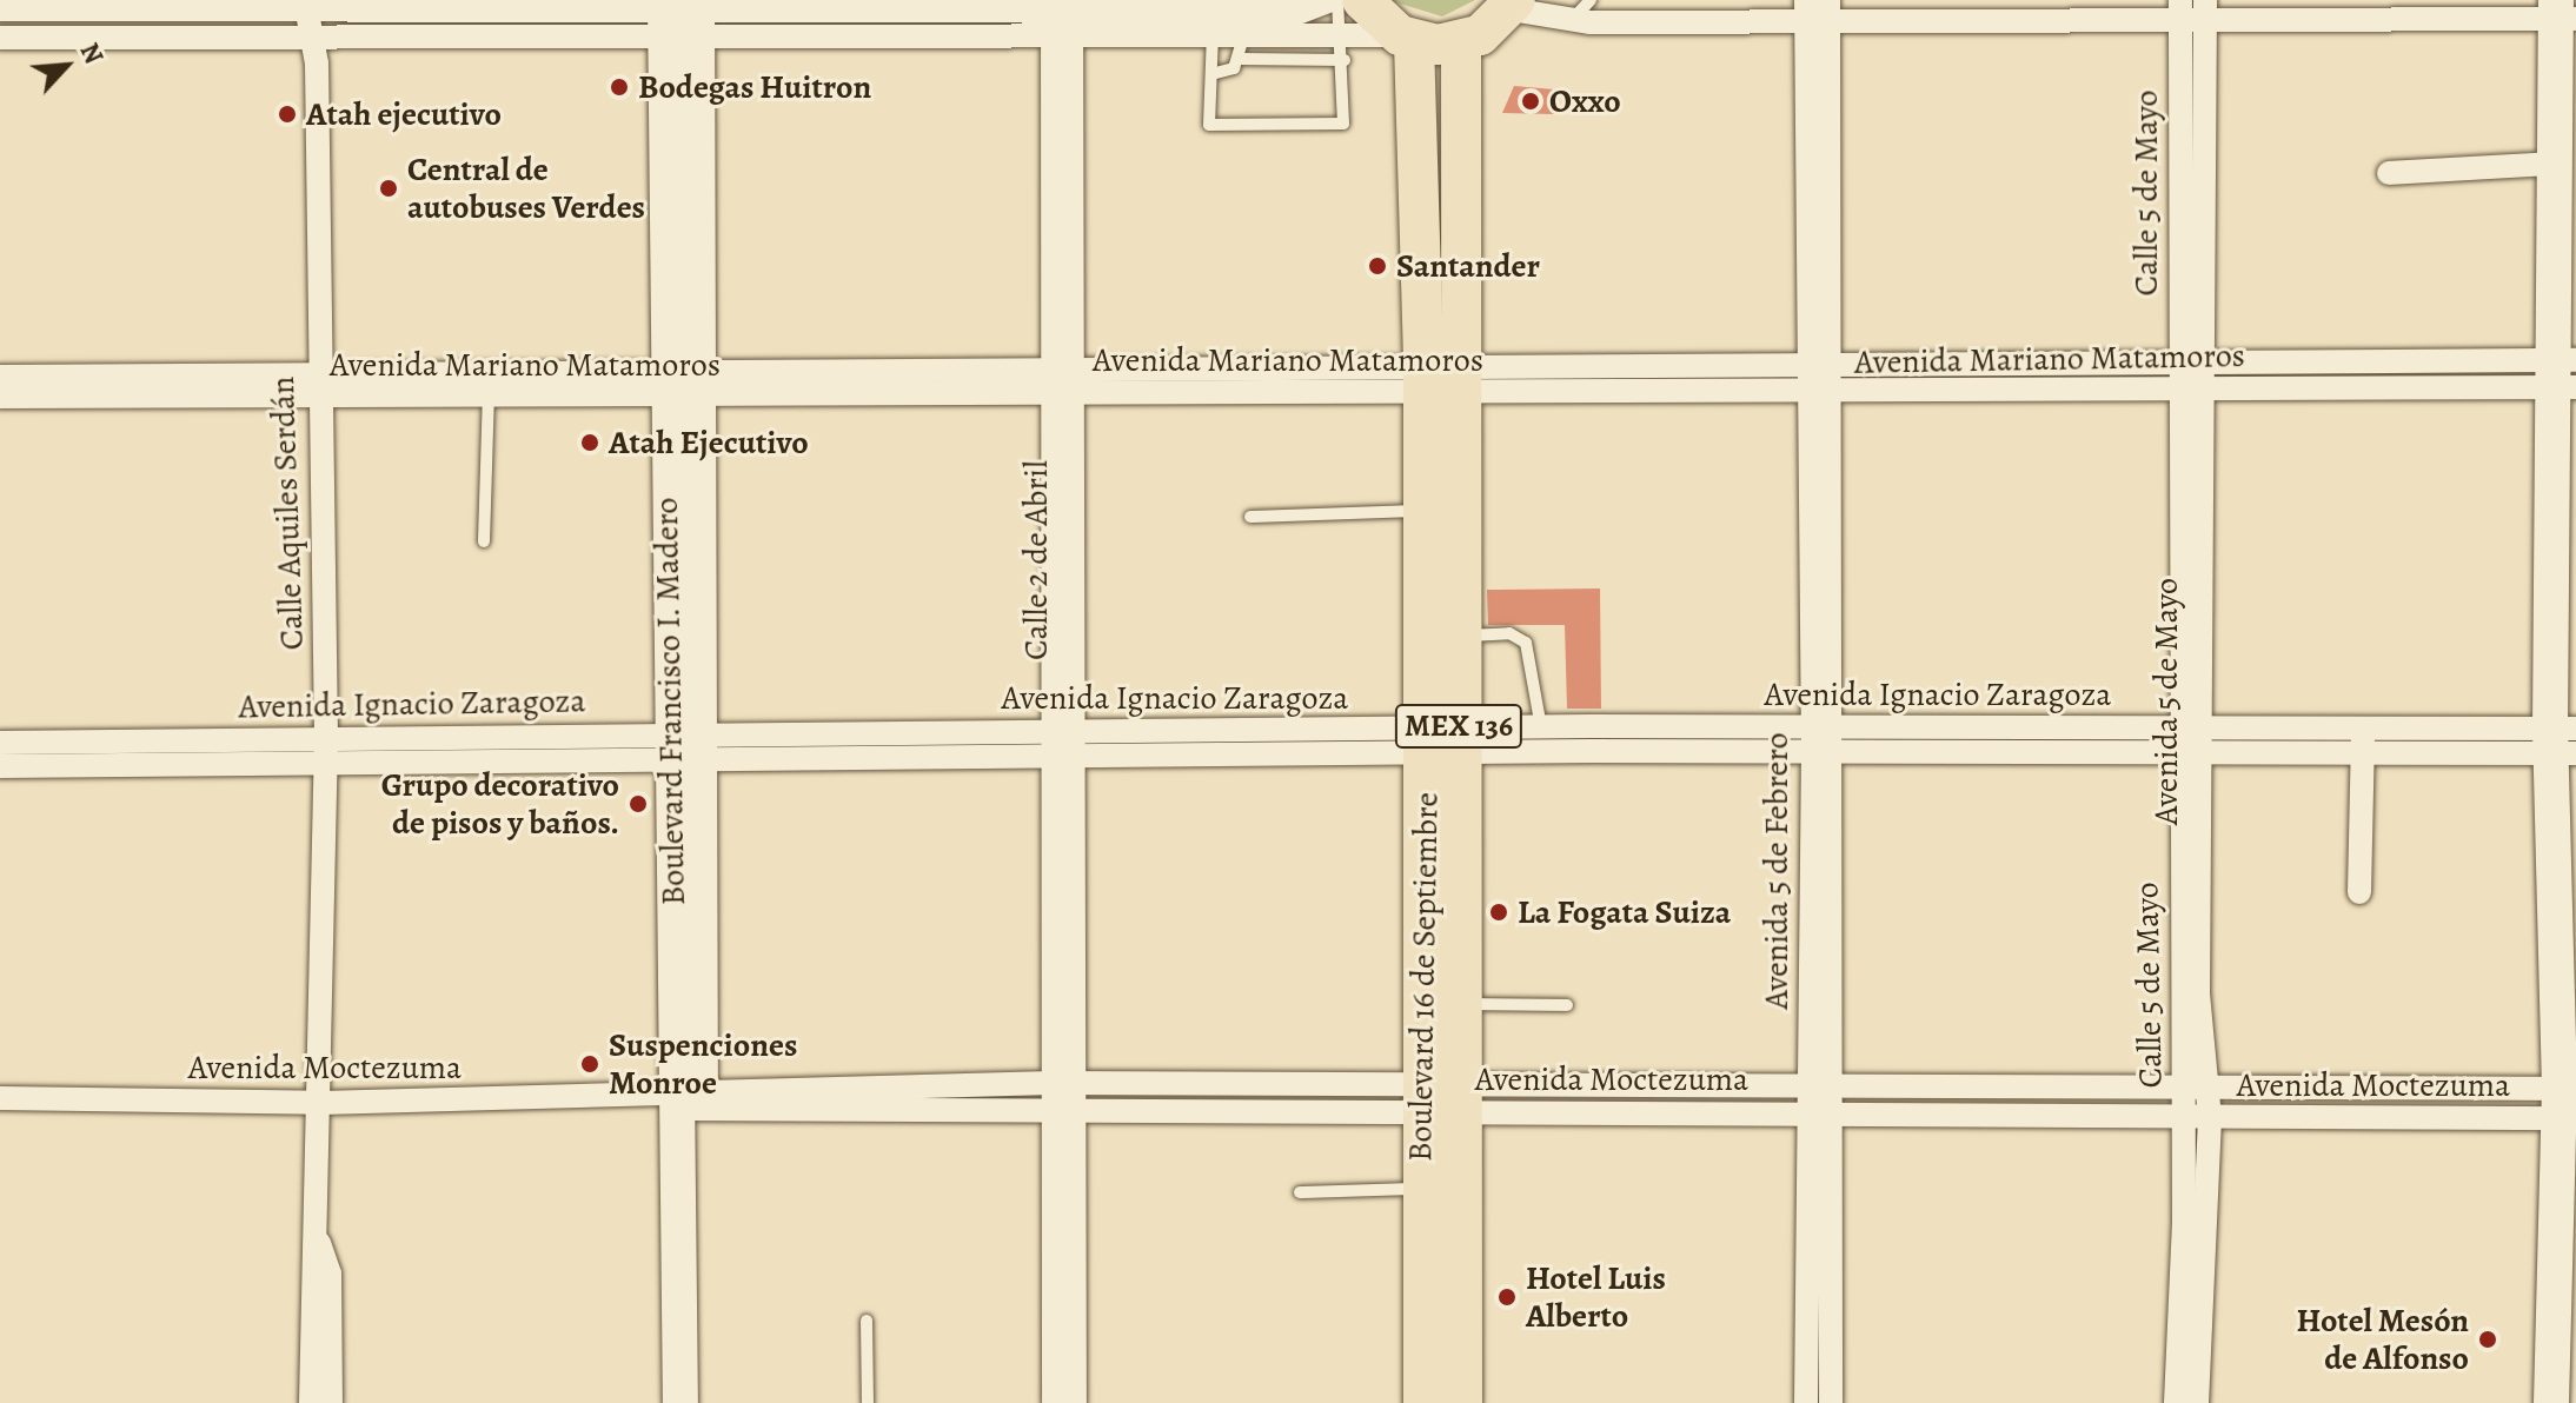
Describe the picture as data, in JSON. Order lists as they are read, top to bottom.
{
  "streets": {
    "main road": ["Boulevard Francisco I. Madero", "MEX 136", "Boulevard 16 de Septiembre"],
    "street": [
      "Calle 5 de Mayo",
      "Avenida Mariano Matamoros",
      "Calle Aquiles Serdán",
      "Calle 2 de Abril",
      "Avenida Ignacio Zaragoza",
      "Avenida 5 de Febrero",
      "Avenida Moctezuma"
    ]
  },
  "crossings": [
    ["Calle 5 de Mayo", "Avenida Mariano Matamoros"],
    ["Calle 5 de Mayo", "Avenida Ignacio Zaragoza"],
    ["Calle 5 de Mayo", "Avenida Moctezuma"],
    ["Avenida Mariano Matamoros", "Calle Aquiles Serdán"],
    ["Avenida Mariano Matamoros", "Calle 2 de Abril"],
    ["Avenida Mariano Matamoros", "Boulevard Francisco I. Madero"],
    ["Avenida Mariano Matamoros", "Avenida 5 de Febrero"],
    ["Avenida Mariano Matamoros", "Boulevard 16 de Septiembre"],
    ["Calle Aquiles Serdán", "Avenida Ignacio Zaragoza"],
    ["Calle Aquiles Serdán", "Avenida Moctezuma"],
    ["Calle 2 de Abril", "Avenida Ignacio Zaragoza"],
    ["Calle 2 de Abril", "Avenida Moctezuma"],
    ["Avenida Ignacio Zaragoza", "Boulevard Francisco I. Madero"],
    ["Avenida Ignacio Zaragoza", "Avenida 5 de Febrero"],
    ["Avenida Ignacio Zaragoza", "Boulevard 16 de Septiembre"],
    ["Boulevard Francisco I. Madero", "Avenida Moctezuma"],
    ["Avenida 5 de Febrero", "Avenida Moctezuma"],
    ["Boulevard 16 de Septiembre", "Avenida Moctezuma"]
  ],
  "places": [
    "Bodegas Huitron",
    "Oxxo",
    "Atah ejecutivo",
    "Central de autobuses Verdes",
    "Santander",
    "Atah Ejecutivo",
    "Grupo decorativo de pisos y baños.",
    "La Fogata Suiza",
    "Suspenciones Monroe",
    "Hotel Luis Alberto",
    "Hotel Mesón de Alfonso"
  ],
  "north": "top right"
}
